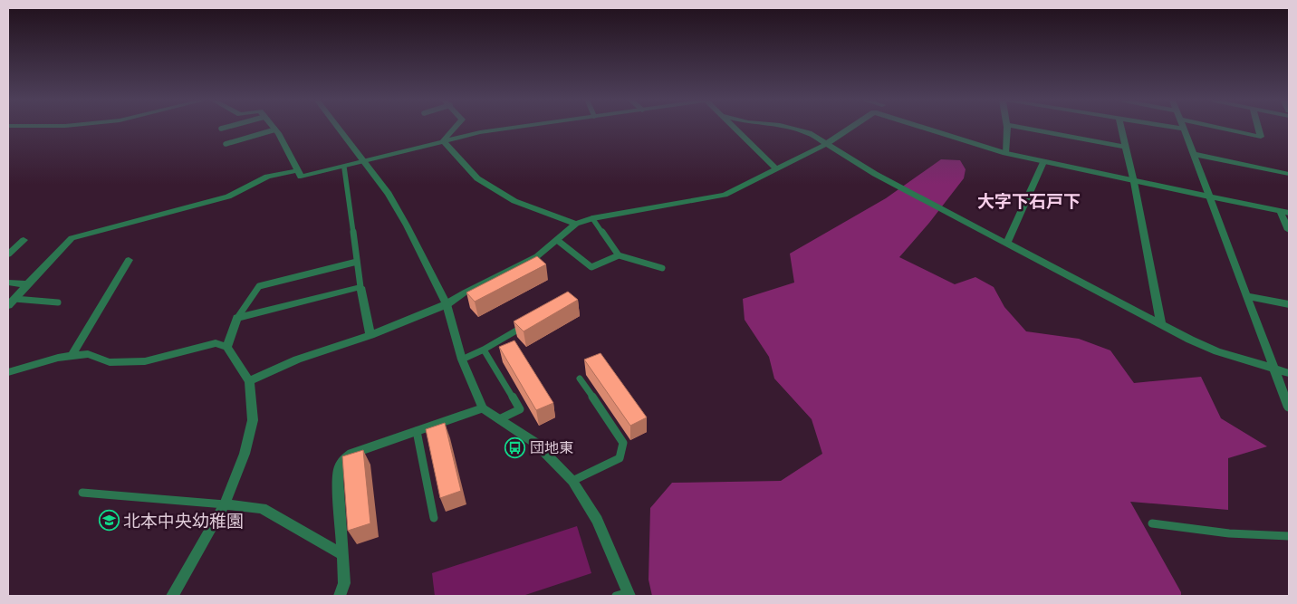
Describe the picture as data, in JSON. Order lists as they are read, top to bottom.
{
  "districts": ["大字下石戸下"],
  "places": {
    "bus stop": ["団地東"],
    "school or university": ["北本中央幼稚園"]
  }
}
